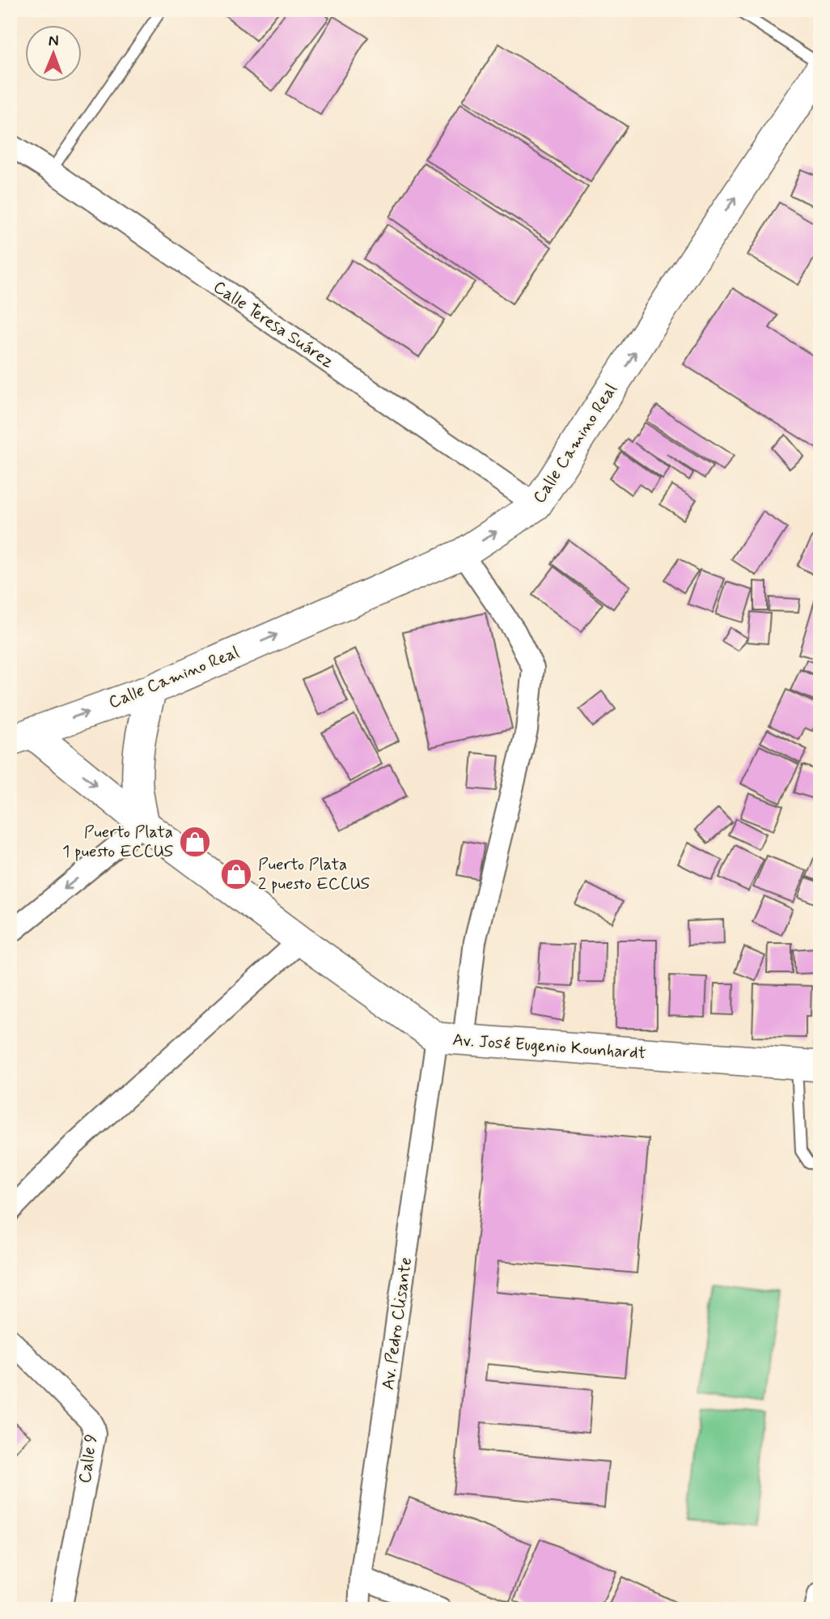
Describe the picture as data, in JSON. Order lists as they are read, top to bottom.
{
  "streets": {
    "street": [
      "Calle Teresa Suárez",
      "Calle Camino Real",
      "Av. José Eugenio Kounhardt",
      "Av. Pedro Clisante",
      "Calle 9"
    ]
  },
  "crossings": [
    ["Calle Teresa Suárez", "Calle Camino Real"],
    ["Calle Camino Real", "Av. José Eugenio Kounhardt"],
    ["Calle Camino Real", "Av. Pedro Clisante"],
    ["Av. José Eugenio Kounhardt", "Av. Pedro Clisante"]
  ],
  "one_way": ["Calle Camino Real"],
  "places": {
    "shop": ["Puerto Plata 1 puesto ECCUS", "Puerto Plata 2 puesto ECCUS"]
  },
  "north": "top"
}
